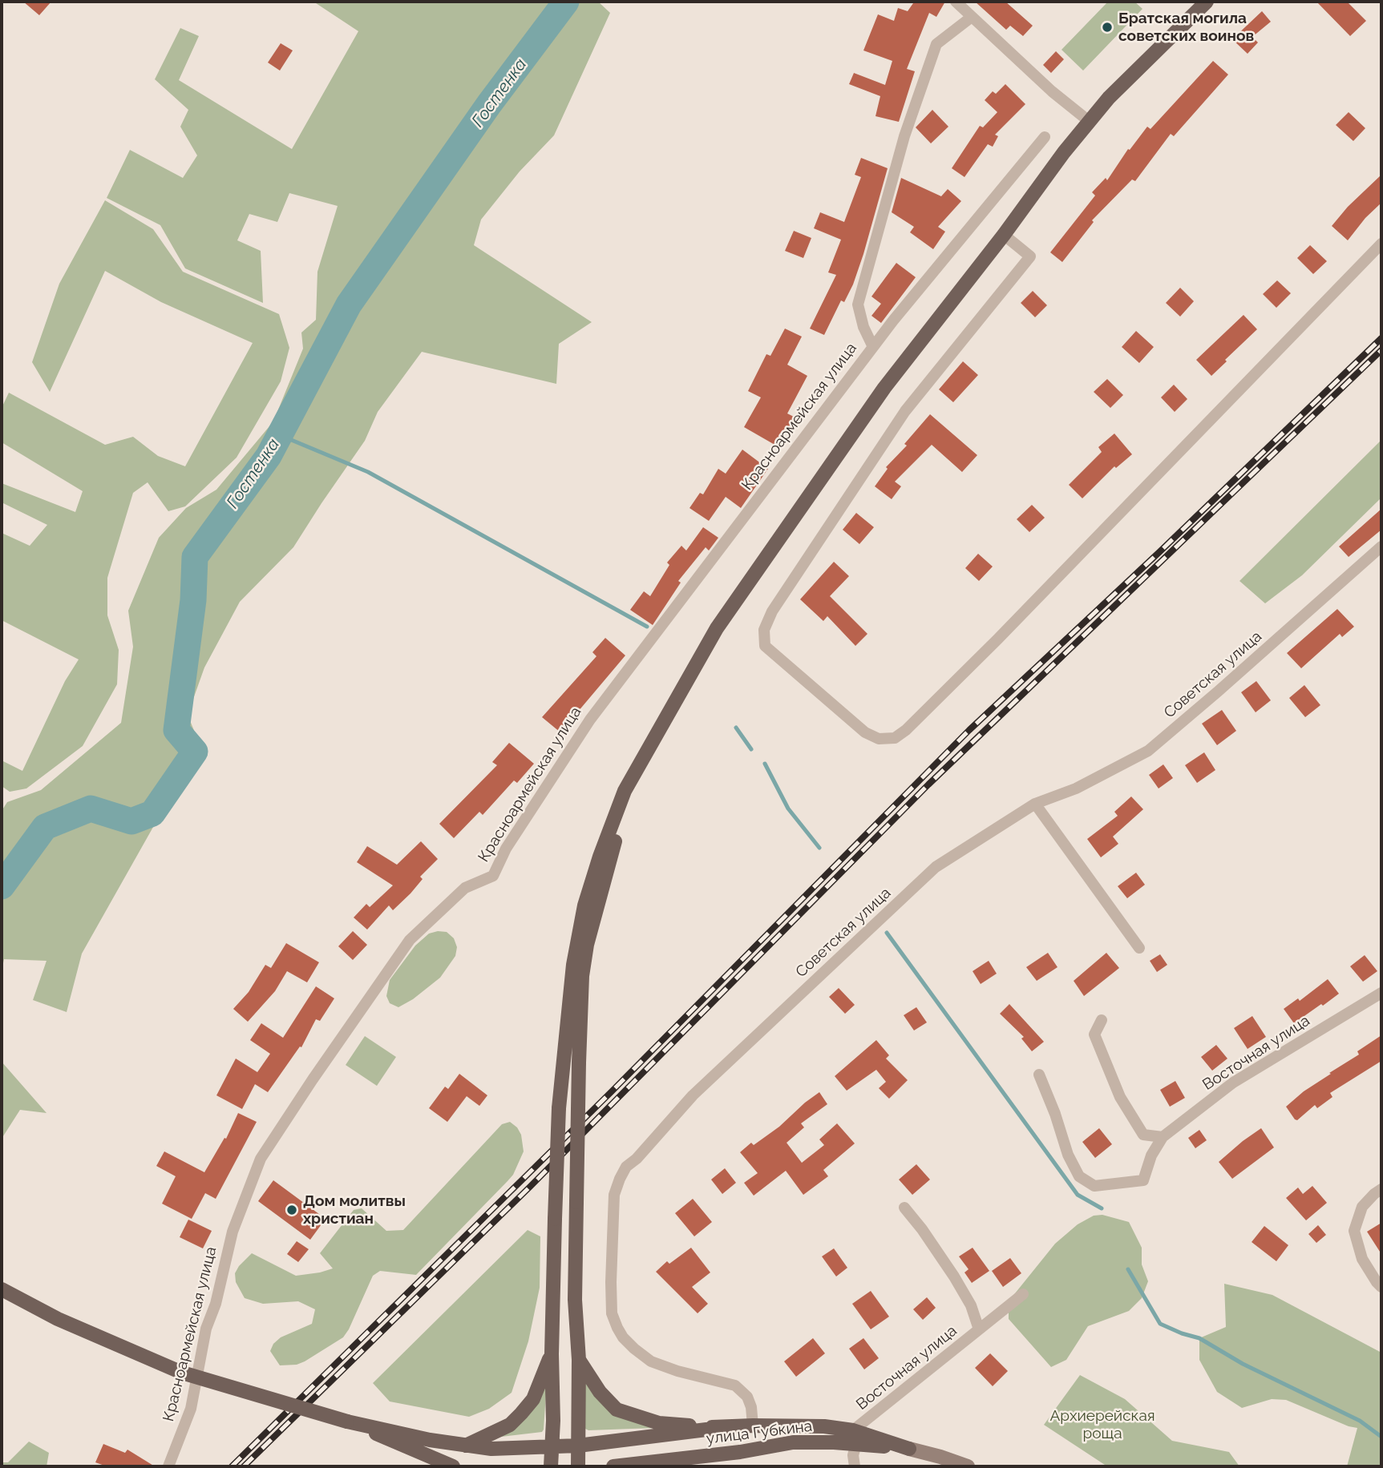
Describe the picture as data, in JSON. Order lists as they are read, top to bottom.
{
  "streets": {
    "main road": ["улица Губкина"],
    "street": ["Красноармейская улица", "Советская улица", "Восточная улица"]
  },
  "crossings": [
    ["Советская улица", "улица Губкина"],
    ["Восточная улица", "улица Губкина"]
  ],
  "water": ["Гостенка"],
  "parks": ["Архиерейская роща"],
  "places": ["Братская могила советских воинов", "Дом молитвы христиан"]
}
